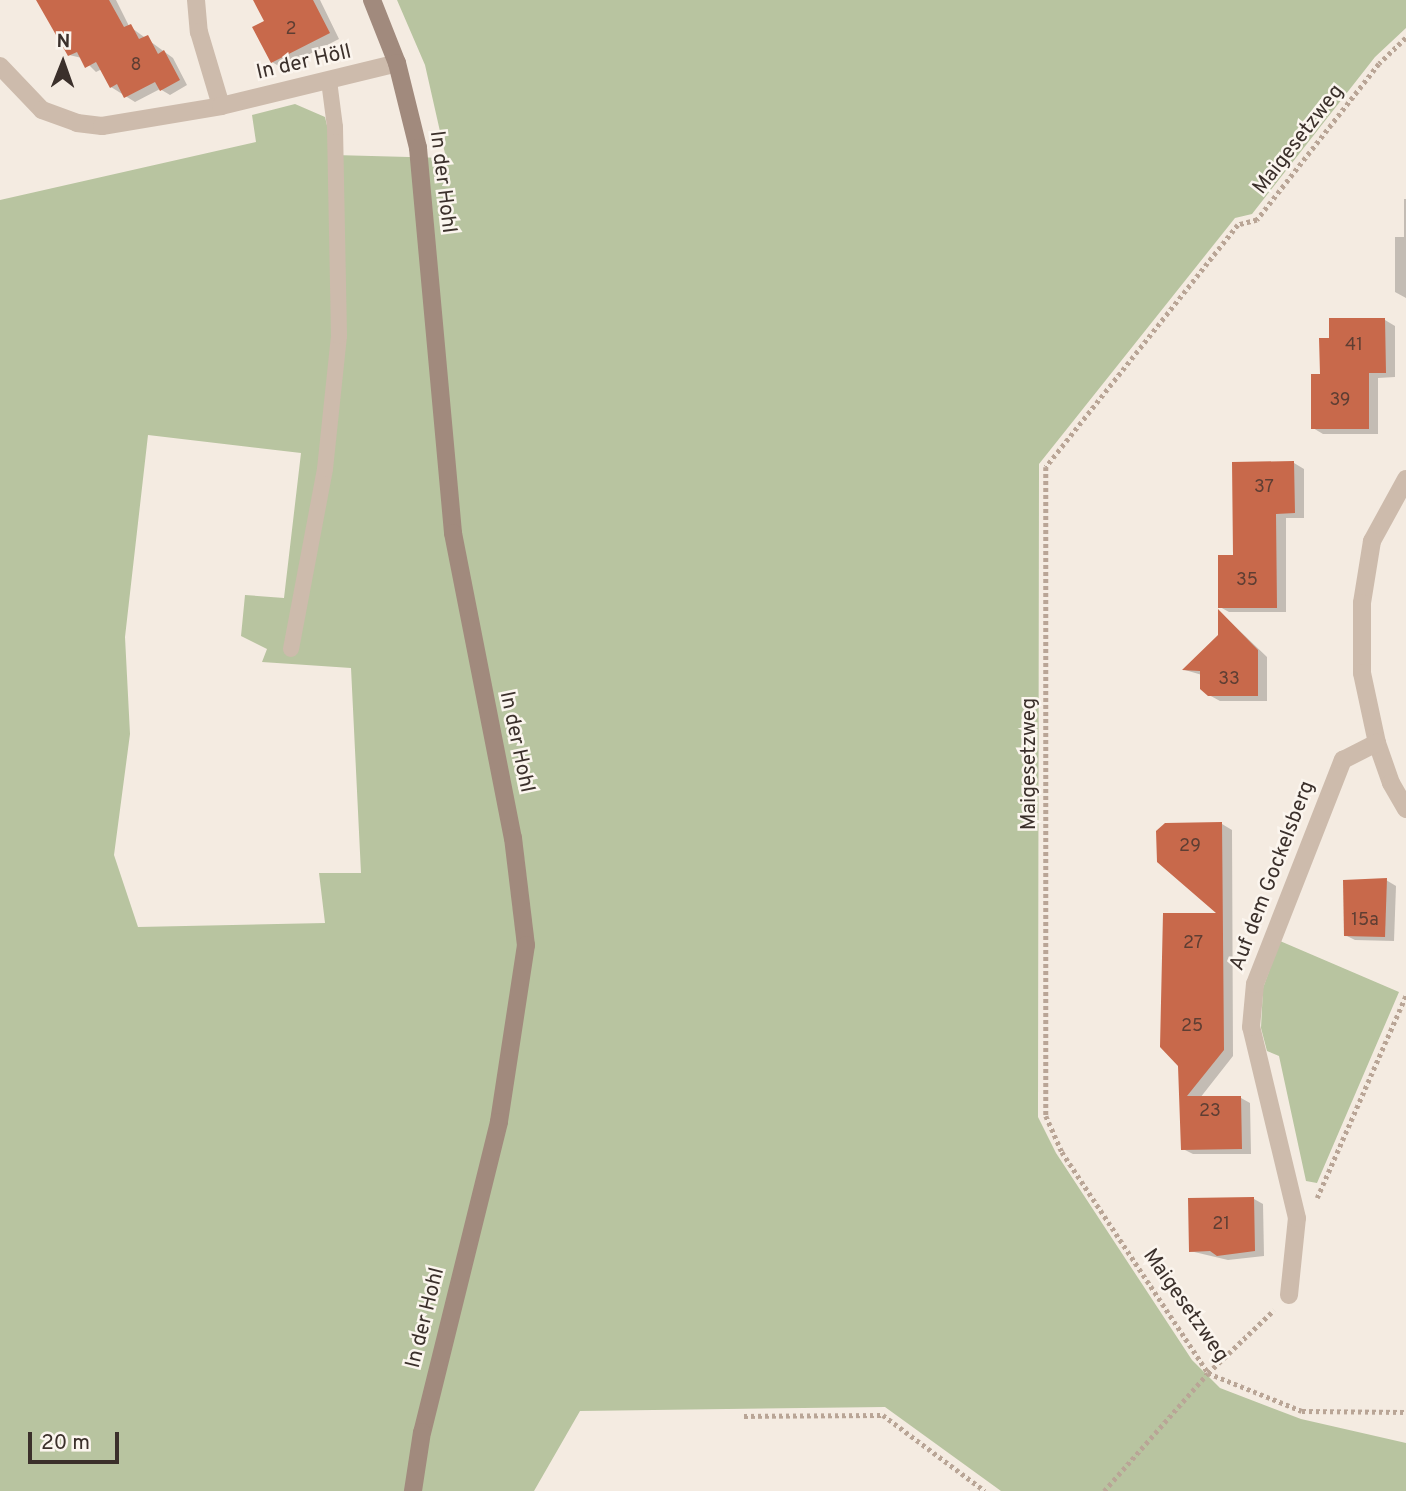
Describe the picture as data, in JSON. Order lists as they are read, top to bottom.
{
  "streets": {
    "street": ["In der Höll", "In der Hohl", "Auf dem Gockelsberg"],
    "path": ["Maigesetzweg"]
  },
  "crossings": [
    ["In der Höll", "In der Hohl"]
  ],
  "house_numbers": [
    "2",
    "8",
    "41",
    "39",
    "37",
    "35",
    "33",
    "29",
    "15a",
    "27",
    "25",
    "23",
    "21"
  ],
  "scale_bar": "20 m",
  "north": "top"
}
